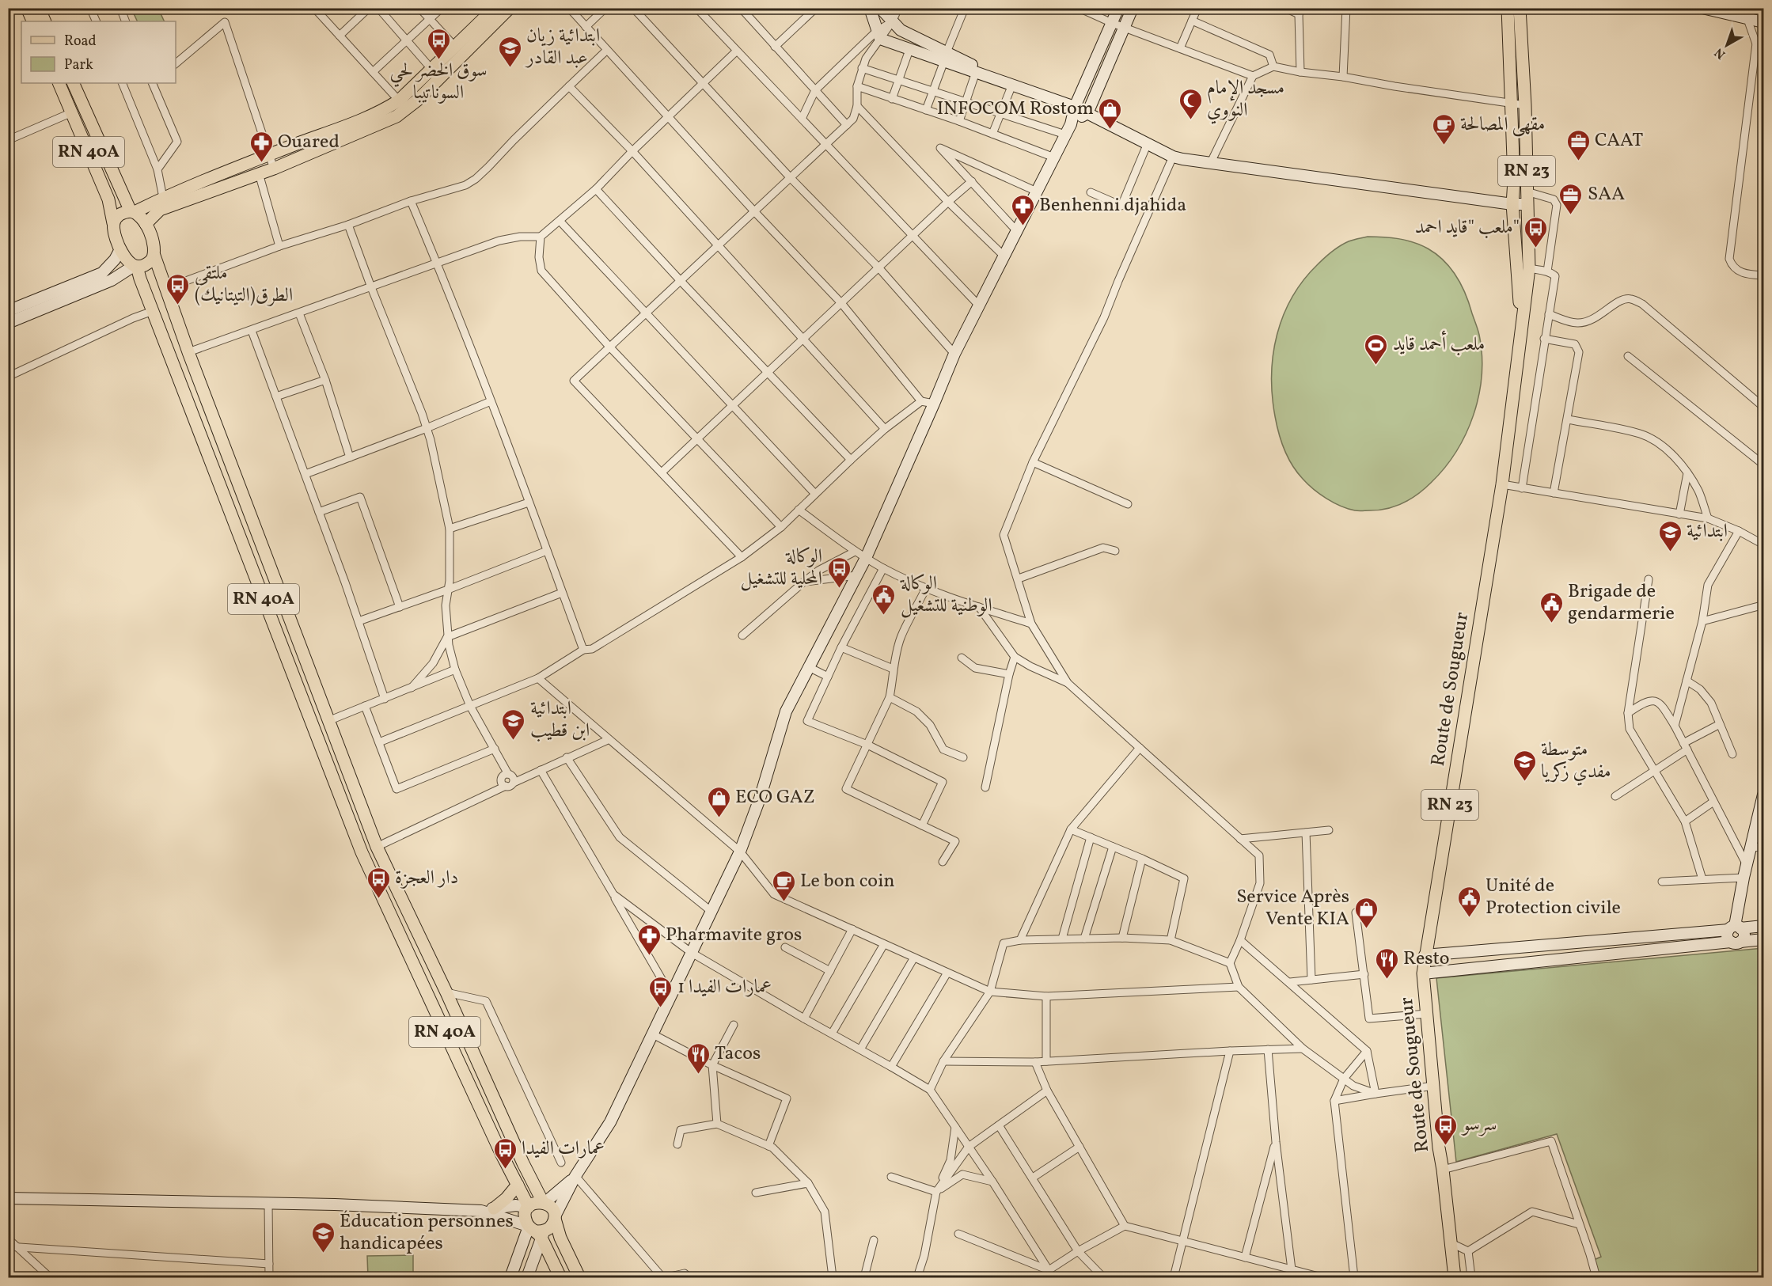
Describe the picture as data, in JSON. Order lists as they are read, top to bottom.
{
  "streets": {
    "main road": ["RN 40A", "RN 23", "Route de Sougueur"]
  },
  "crossings": [
    ["RN 23", "Route de Sougueur"]
  ],
  "places": {
    "bus stop": [
      "سوق الخضر لحي السوناتيبا",
      "ملعب \"قايد احمد\"",
      "ملتقى الطرق(التيتانيك)",
      "الوكالة المحلية للتشغيل",
      "دار العجزة",
      "عمارات الفيدا 1",
      "سرسو",
      "عمارات الفيدا"
    ],
    "school or university": [
      "ابتدائية زيان عبد القادر",
      "ابتدائية",
      "ابتدائية ابن قطيب",
      "متوسطة مفدي زكريا",
      "Éducation personnes handicapées"
    ],
    "mosque": ["مسجد الإمام النووي"],
    "shop": ["INFOCOM Rostom", "ECO GAZ", "Service Après Vente KIA"],
    "cafe": ["مقهى المصالحة", "Le bon coin"],
    "office": ["CAAT", "SAA"],
    "pharmacy": ["Ouared", "Benhenni djahida", "Pharmavite gros"],
    "sports": ["ملعب أحمد قايد"],
    "public building": ["الوكالة الوطنية للتشغيل", "Brigade de gendarmerie", "Unité de Protection civile"],
    "restaurant": ["Resto", "Tacos"]
  },
  "legend": ["Road", "Park"],
  "north": "bottom left"
}
